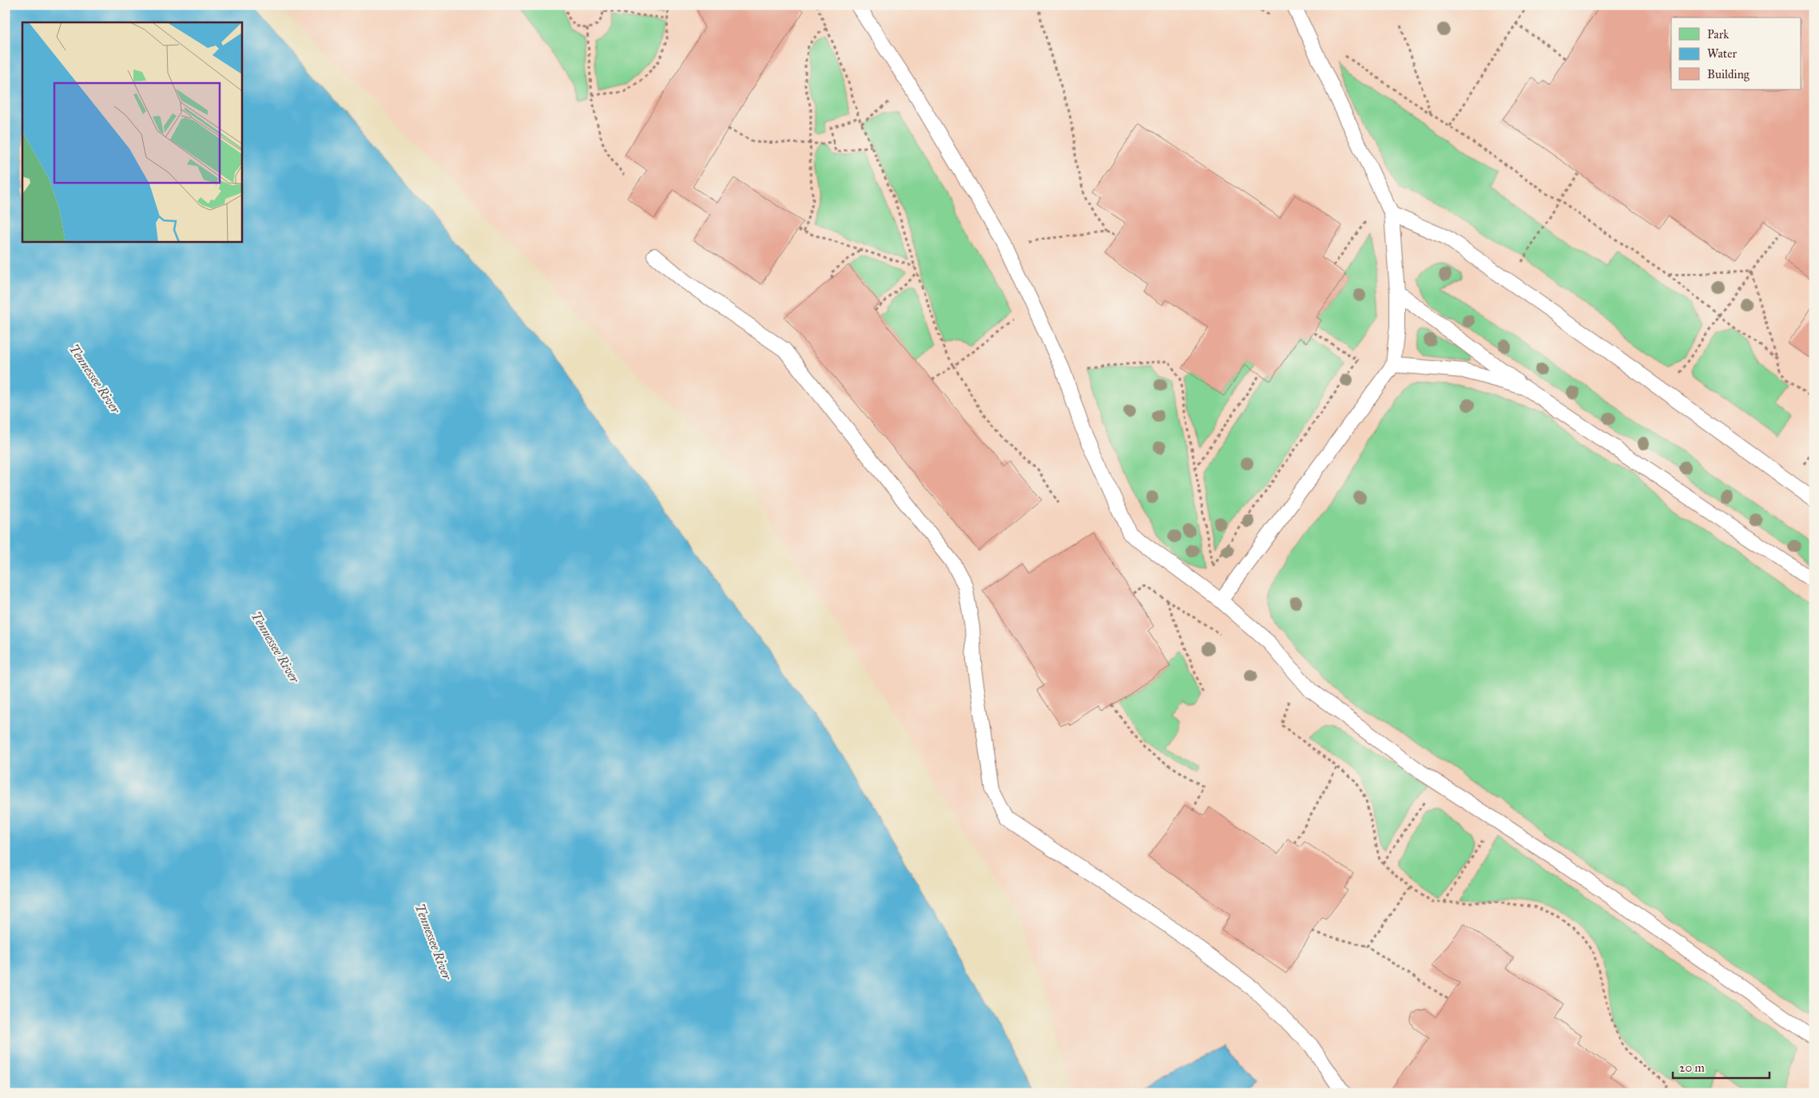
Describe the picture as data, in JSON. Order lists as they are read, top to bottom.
{
  "water": ["Tennessee River"],
  "legend": ["Park", "Water", "Building"],
  "scale_bar": "20 m"
}
